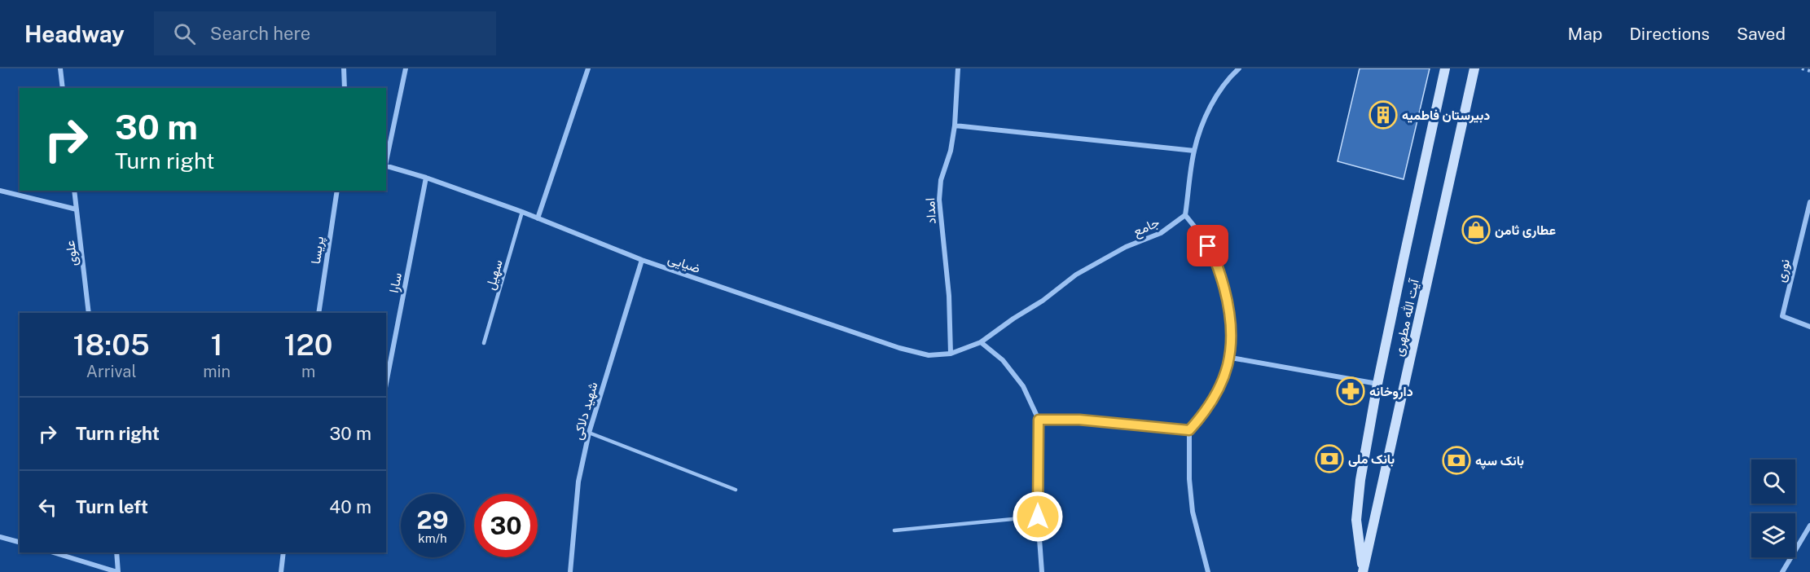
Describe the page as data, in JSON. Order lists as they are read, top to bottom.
{
  "streets": {
    "main road": ["آیت الله مطهری"],
    "street": [
      "امداد",
      "جامع",
      "پریسا",
      "علوی",
      "ضیایی",
      "نوری",
      "سارا",
      "شهید دلاکی"
    ],
    "lane": ["سهیل"]
  },
  "crossings": [
    ["امداد", "ضیایی"],
    ["جامع", "ضیایی"],
    ["ضیایی", "سهیل"],
    ["ضیایی", "سارا"],
    ["ضیایی", "شهید دلاکی"]
  ],
  "places": {
    "building": ["دبیرستان فاطمیه"],
    "shop": ["عطاری ثامن"],
    "pharmacy": ["داروخانه"],
    "bank": ["بانک ملی", "بانک سپه"]
  },
  "page": {
    "header": "Headway",
    "search": "Search here",
    "nav": ["Map", "Directions", "Saved"],
    "turn": ["30 m", "Turn right"],
    "eta": [
      "18:05",
      "Arrival",
      "1",
      "min",
      "120",
      "m"
    ],
    "list": [
      {
        "name": "Turn right",
        "value": "30 m"
      },
      {
        "name": "Turn left",
        "value": "40 m"
      }
    ],
    "speed": "29 km/h",
    "limit": "30"
  }
}
